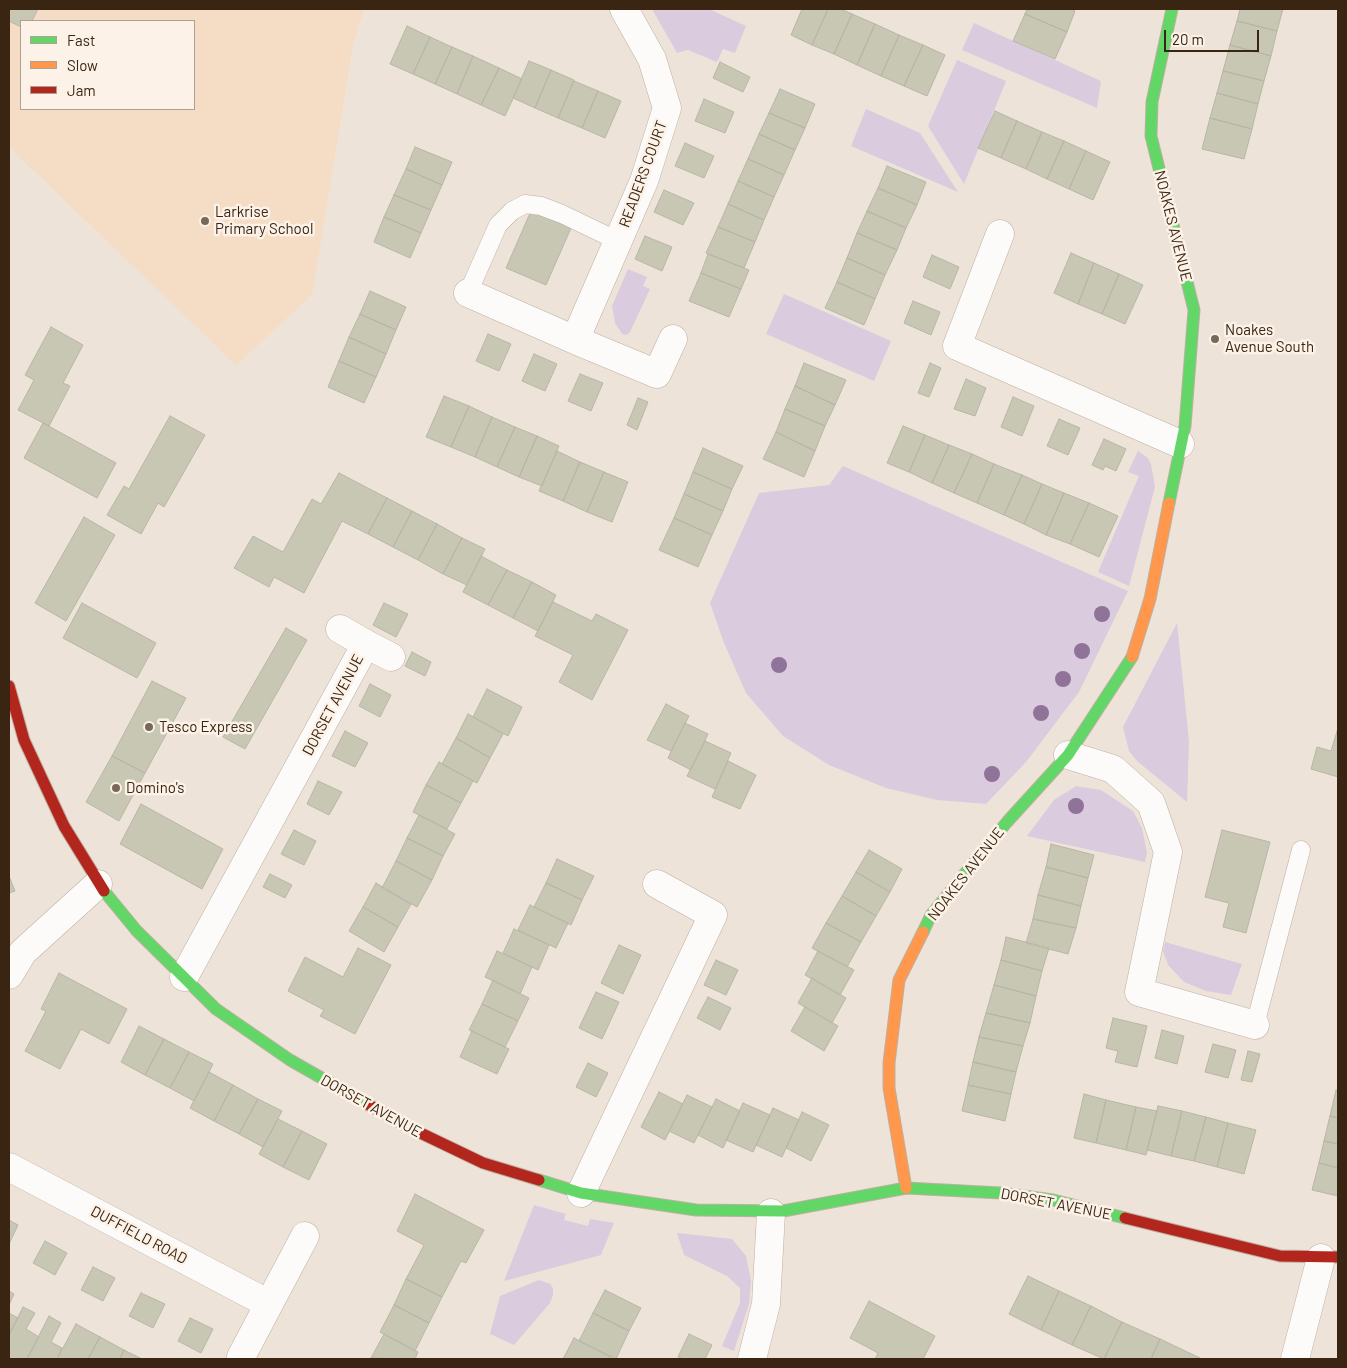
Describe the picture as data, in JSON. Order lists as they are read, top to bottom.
{
  "streets": {
    "street": [
      "READERS COURT",
      "NOAKES AVENUE",
      "DORSET AVENUE",
      "DUFFIELD ROAD"
    ]
  },
  "crossings": [
    ["NOAKES AVENUE", "DORSET AVENUE"]
  ],
  "places": [
    "Larkrise Primary School",
    "Noakes Avenue South",
    "Tesco Express",
    "Domino's"
  ],
  "legend": ["Fast", "Slow", "Jam"],
  "scale_bar": "20 m"
}
